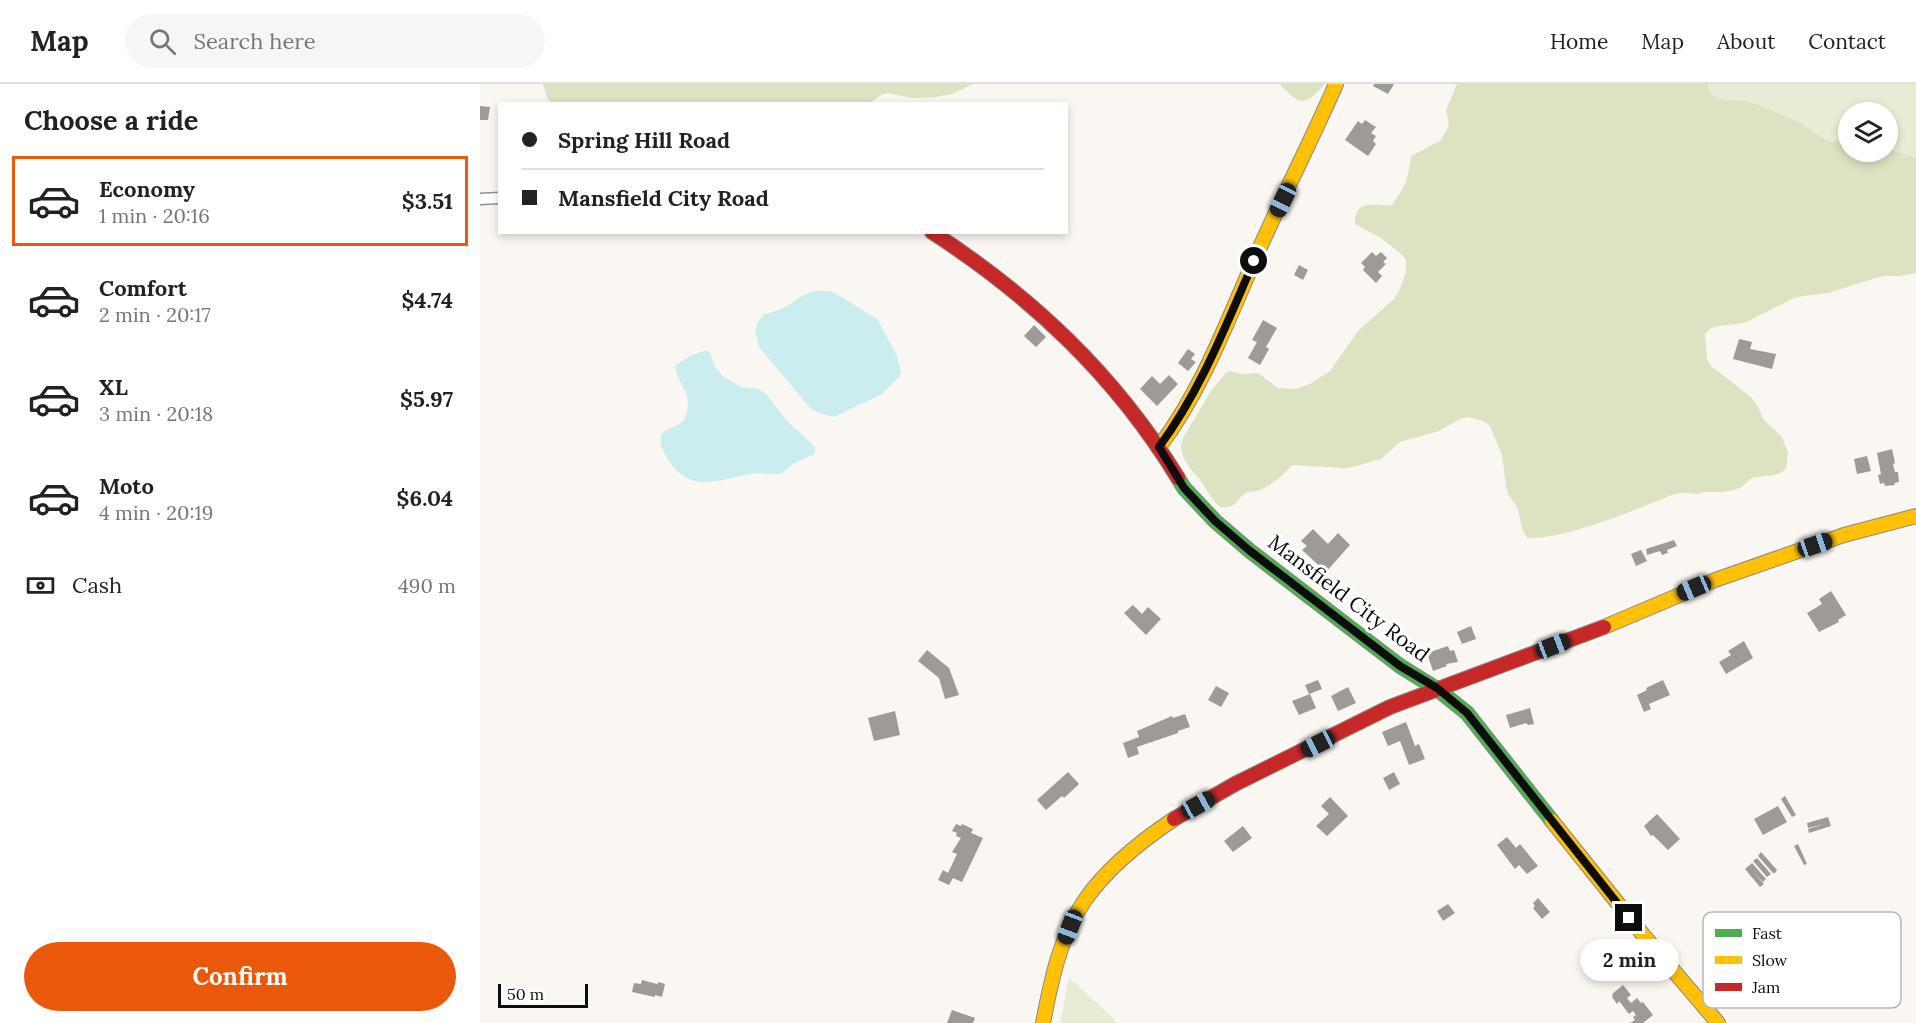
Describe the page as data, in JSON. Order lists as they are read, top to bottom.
{
  "streets": {
    "street": ["Mansfield City Road"]
  },
  "legend": ["Fast", "Slow", "Jam"],
  "scale_bar": "50 m",
  "page": {
    "header": "Map",
    "search": "Search here",
    "nav": [
      "Home",
      "Map",
      "About",
      "Contact"
    ],
    "heading": "Choose a ride",
    "banner": ["Spring Hill Road", "Mansfield City Road"],
    "list": [
      {
        "name": "Economy",
        "note": "1 min · 20:16",
        "value": "$3.51"
      },
      {
        "name": "Comfort",
        "note": "2 min · 20:17",
        "value": "$4.74"
      },
      {
        "name": "XL",
        "note": "3 min · 20:18",
        "value": "$5.97"
      },
      {
        "name": "Moto",
        "note": "4 min · 20:19",
        "value": "$6.04"
      }
    ],
    "pay": ["Cash", "490 m"],
    "buttons": "Confirm",
    "bubble": "2 min",
    "scale": "50 m"
  }
}
